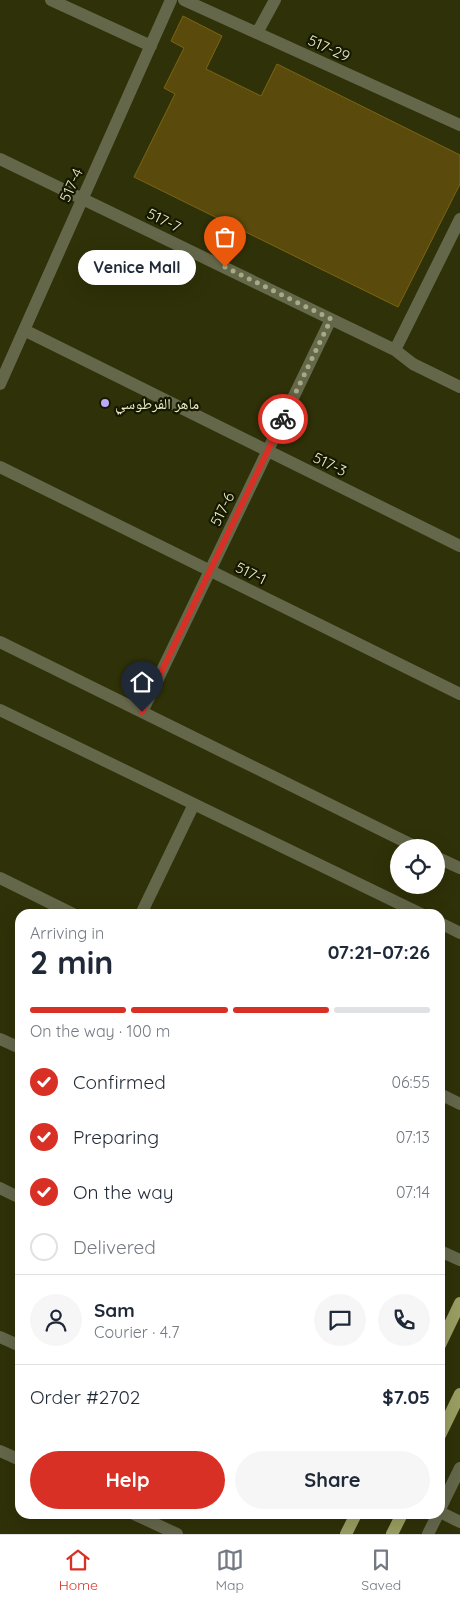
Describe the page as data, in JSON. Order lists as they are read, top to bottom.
{
  "streets": {
    "street": [
      "517-29",
      "517-4",
      "517-7",
      "517-3",
      "517-6",
      "517-1"
    ]
  },
  "crossings": [
    ["517-4", "517-7"],
    ["517-4", "517-3"],
    ["517-7", "517-6"],
    ["517-3", "517-6"],
    ["517-6", "517-1"]
  ],
  "places": ["Venice Mall", "ماهر الفرطوسي"],
  "page": {
    "bubble": "Venice Mall",
    "heading": ["2 min", "Arriving in", "07:21–07:26"],
    "panel": [
      "Sam",
      "Courier · 4.7",
      "Order #2702",
      "$7.05"
    ],
    "bar": "On the way · 100 m",
    "list": [
      ["Confirmed", "06:55"],
      ["Preparing", "07:13"],
      ["On the way", "07:14"],
      "Delivered"
    ],
    "buttons": ["Help", "Share"],
    "tabs": ["Home", "Map", "Saved"]
  }
}
